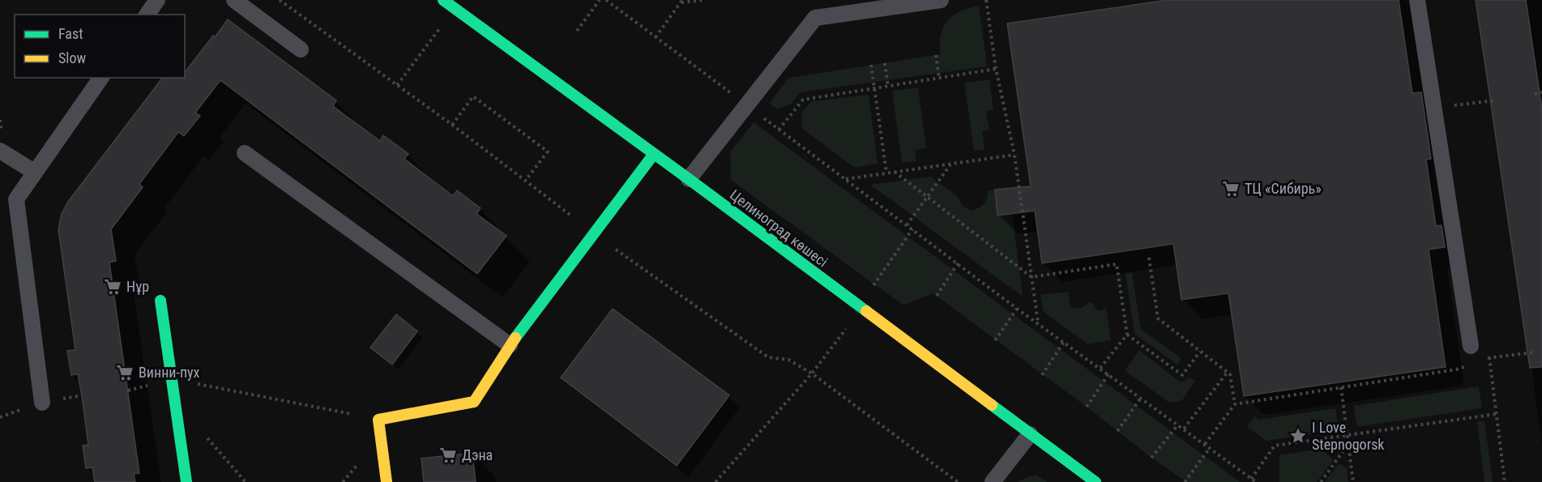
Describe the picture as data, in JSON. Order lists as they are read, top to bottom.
{
  "streets": {
    "street": ["Целиноград көшесі"]
  },
  "places": {
    "supermarket": [
      "ТЦ «Сибирь»",
      "Нұр",
      "Винни-пух",
      "Дэна"
    ],
    "place": ["I Love Stepnogorsk"]
  },
  "legend": ["Fast", "Slow"]
}
